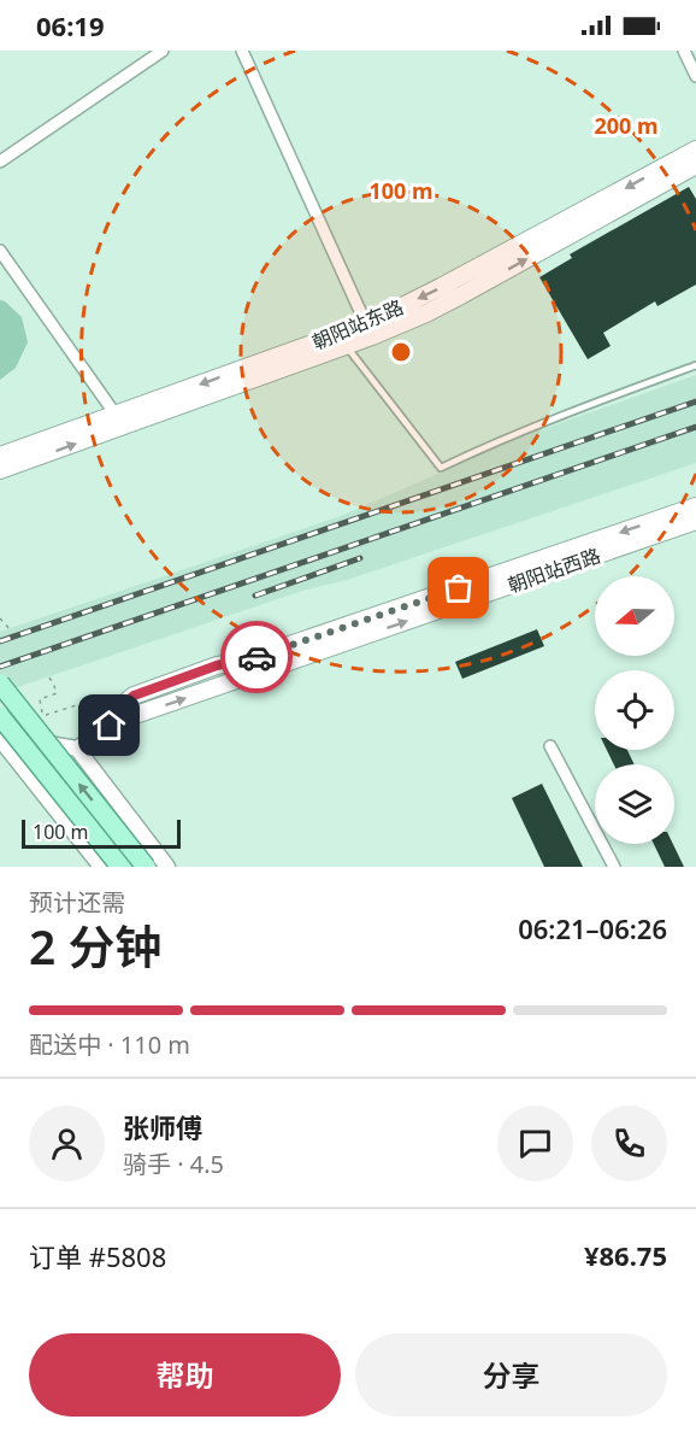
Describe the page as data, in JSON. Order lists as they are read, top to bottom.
{
  "streets": {
    "main road": ["朝阳站东路", "朝阳站西路"]
  },
  "scale_bar": "100 m",
  "north": "left",
  "page": {
    "status": "06:19",
    "scale": "100 m",
    "heading": ["2 分钟", "预计还需", "06:21–06:26"],
    "panel": [
      "张师傅",
      "骑手 · 4.5",
      "订单 #5808",
      "¥86.75"
    ],
    "bar": "配送中 · 110 m",
    "buttons": ["帮助", "分享"]
  },
  "rings": ["200 m", "100 m"]
}
